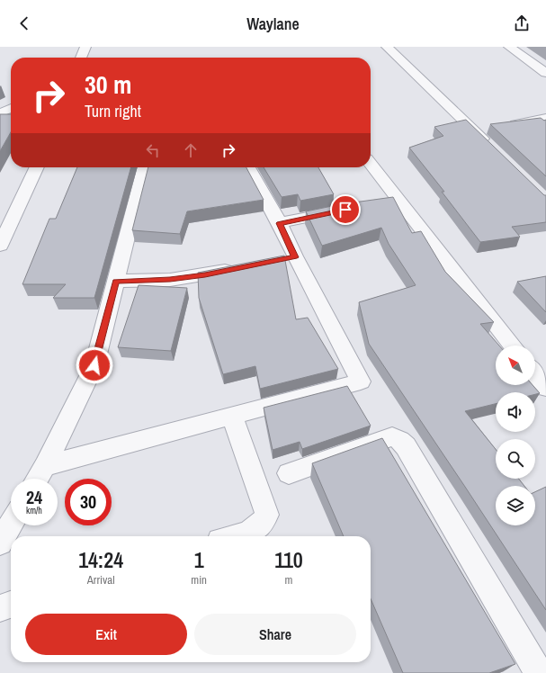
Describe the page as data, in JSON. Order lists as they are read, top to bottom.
{
  "north": "top left",
  "page": {
    "header": "Waylane",
    "turn": ["30 m", "Turn right"],
    "speed": "24 km/h",
    "limit": "30",
    "eta": [
      "14:24",
      "Arrival",
      "1",
      "min",
      "110",
      "m"
    ],
    "buttons": ["Exit", "Share"]
  }
}
